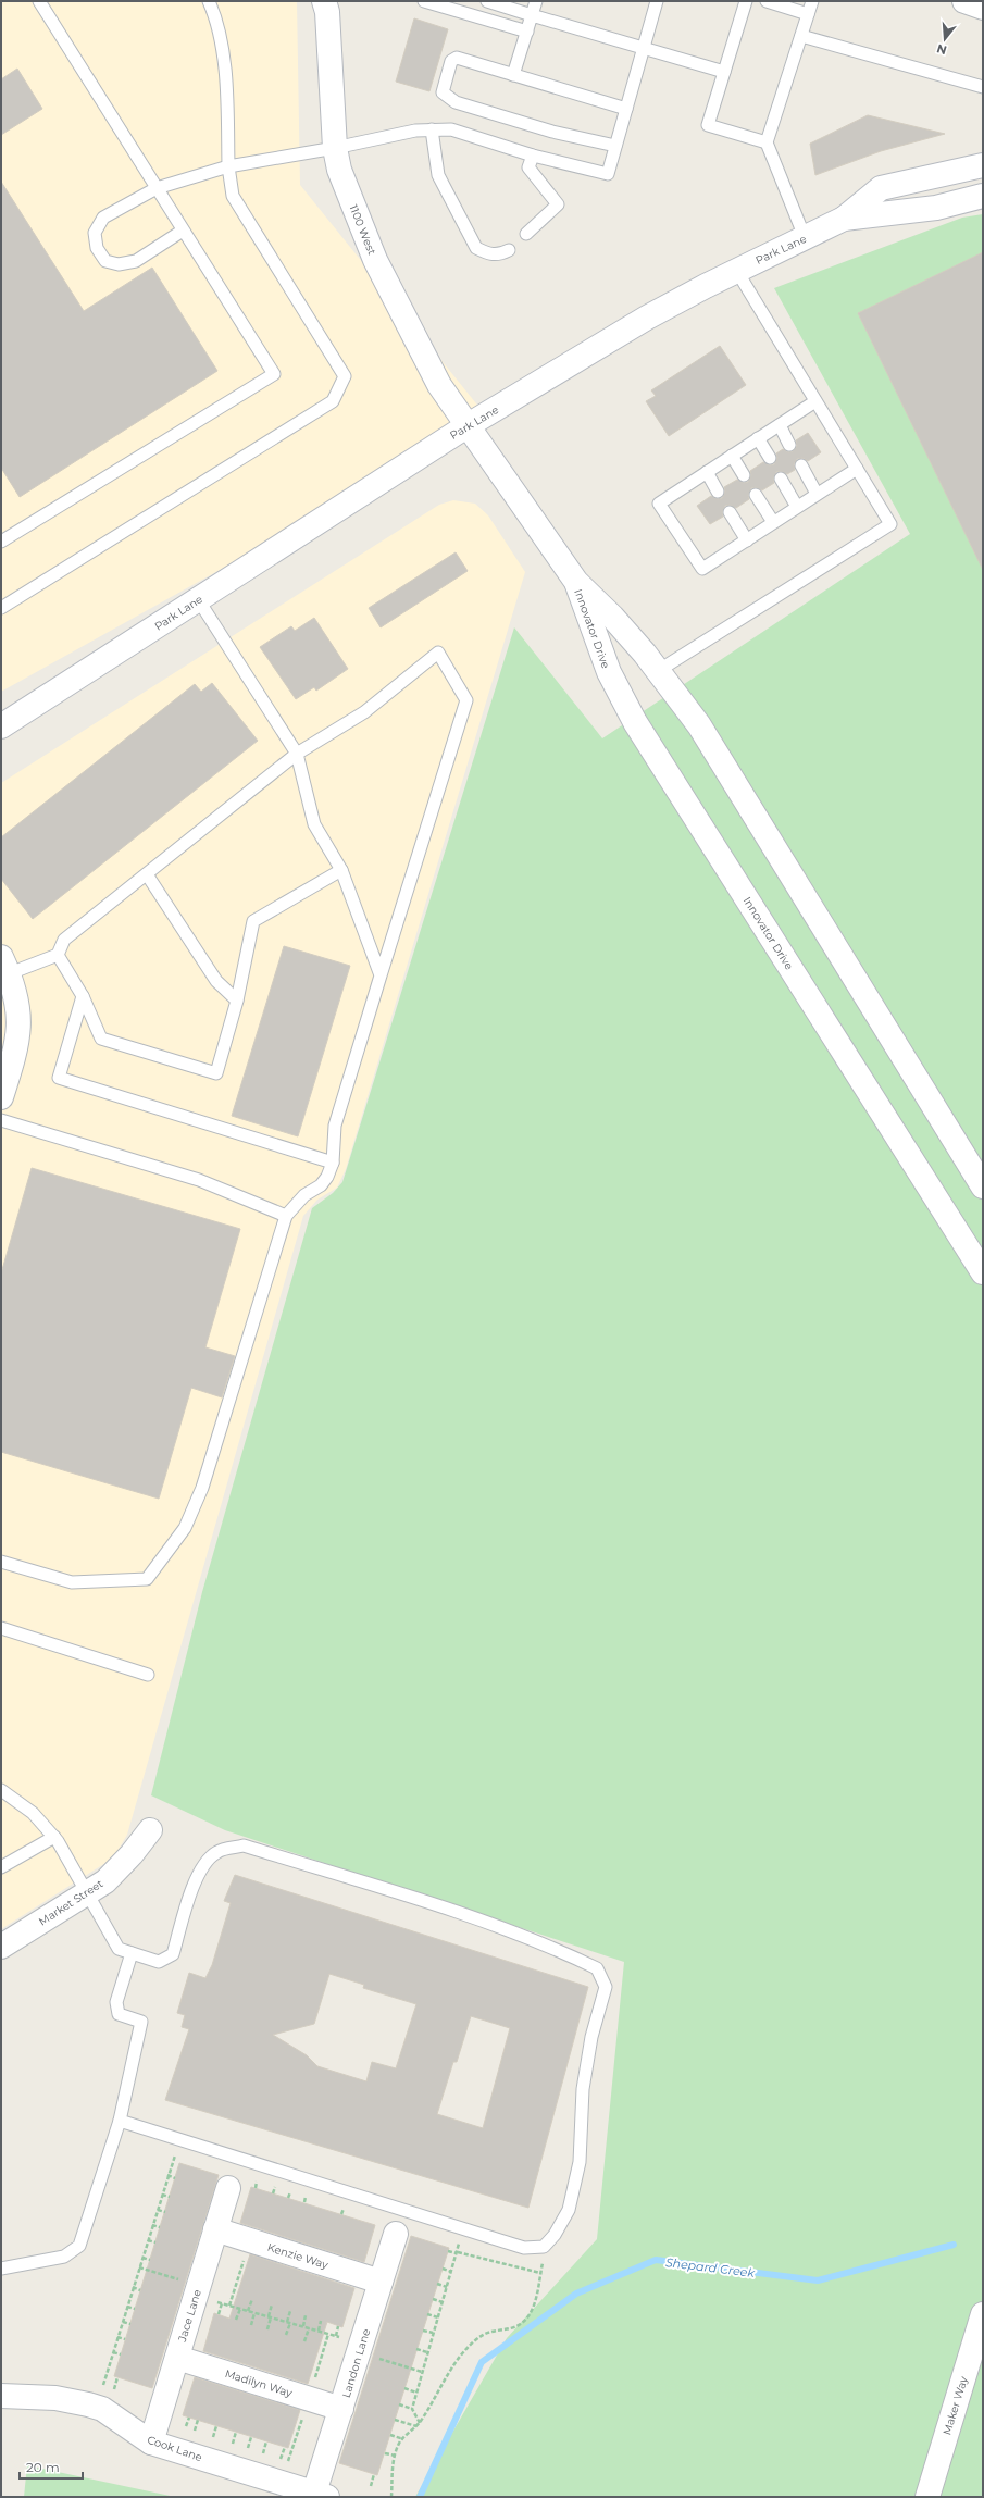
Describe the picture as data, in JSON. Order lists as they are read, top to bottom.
{
  "streets": {
    "main road": [
      "1100 West",
      "Park Lane",
      "Innovator Drive",
      "Market Street",
      "Kenzie Way",
      "Jace Lane",
      "Landon Lane",
      "Madilyn Way",
      "Maker Way",
      "Cook Lane"
    ]
  },
  "crossings": [
    ["1100 West", "Park Lane"],
    ["1100 West", "Innovator Drive"],
    ["Park Lane", "Innovator Drive"],
    ["Kenzie Way", "Jace Lane"],
    ["Kenzie Way", "Landon Lane"],
    ["Jace Lane", "Madilyn Way"],
    ["Jace Lane", "Cook Lane"],
    ["Landon Lane", "Madilyn Way"],
    ["Landon Lane", "Cook Lane"]
  ],
  "water": ["Shepard Creek"],
  "scale_bar": "20 m",
  "north": "bottom"
}
